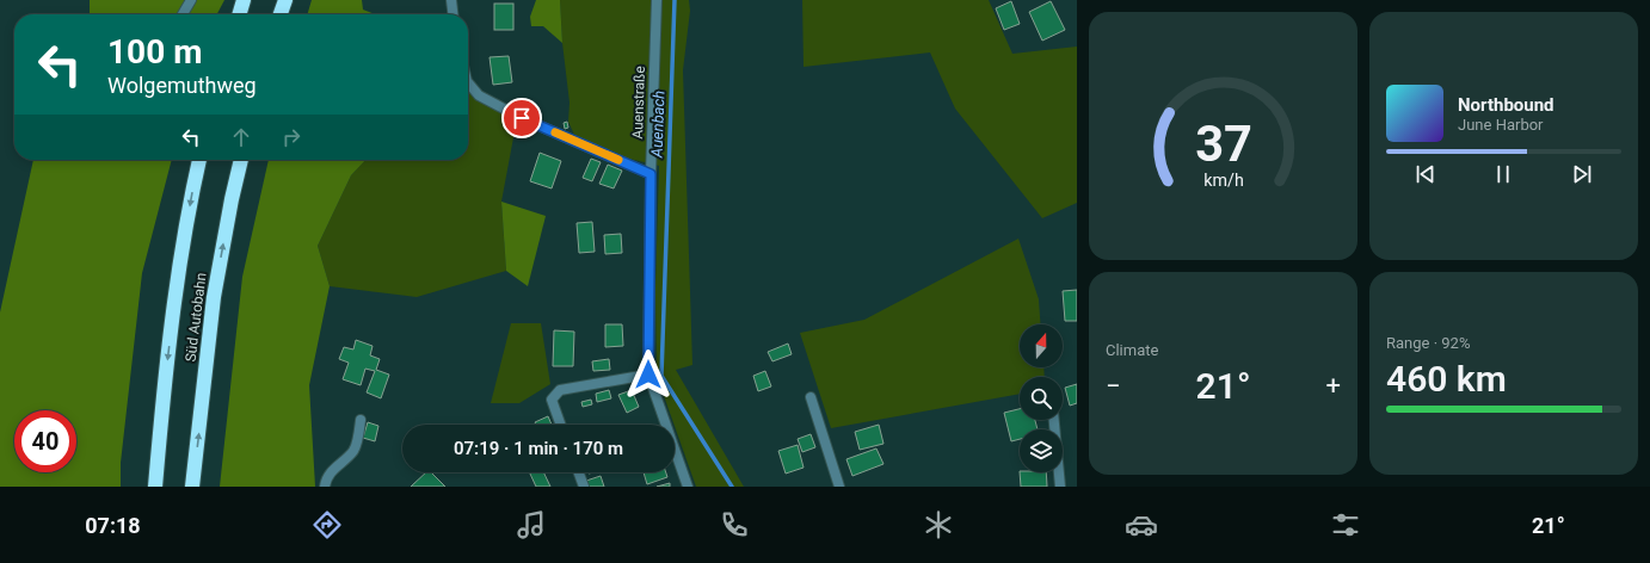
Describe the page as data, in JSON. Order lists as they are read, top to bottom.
{
  "streets": {
    "highway": ["Süd Autobahn"],
    "street": ["Auenstraße"]
  },
  "water": ["Auenbach"],
  "north": "top",
  "page": {
    "turn": ["100 m", "Wolgemuthweg"],
    "song": ["Northbound", "June Harbor"],
    "tile": [
      "Climate",
      ["Range · 92%", "460 km"]
    ],
    "heat": ["−", "21°", "+"],
    "limit": "40",
    "trip": "07:19 · 1 min · 170 m",
    "tabs": ["07:18", "21°"],
    "gauge": ["37", "km/h"]
  }
}
